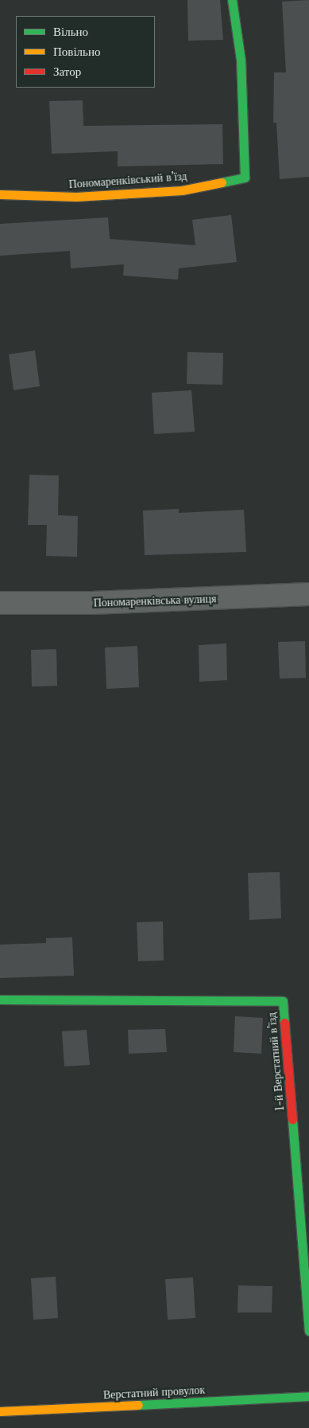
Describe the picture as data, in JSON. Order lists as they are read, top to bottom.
{
  "streets": {
    "street": [
      "Пономаренківський в’їзд",
      "Пономаренківська вулиця",
      "1-й Верстатний в’їзд",
      "Верстатний провулок"
    ]
  },
  "legend": ["Вільно", "Повільно", "Затор"]
}
